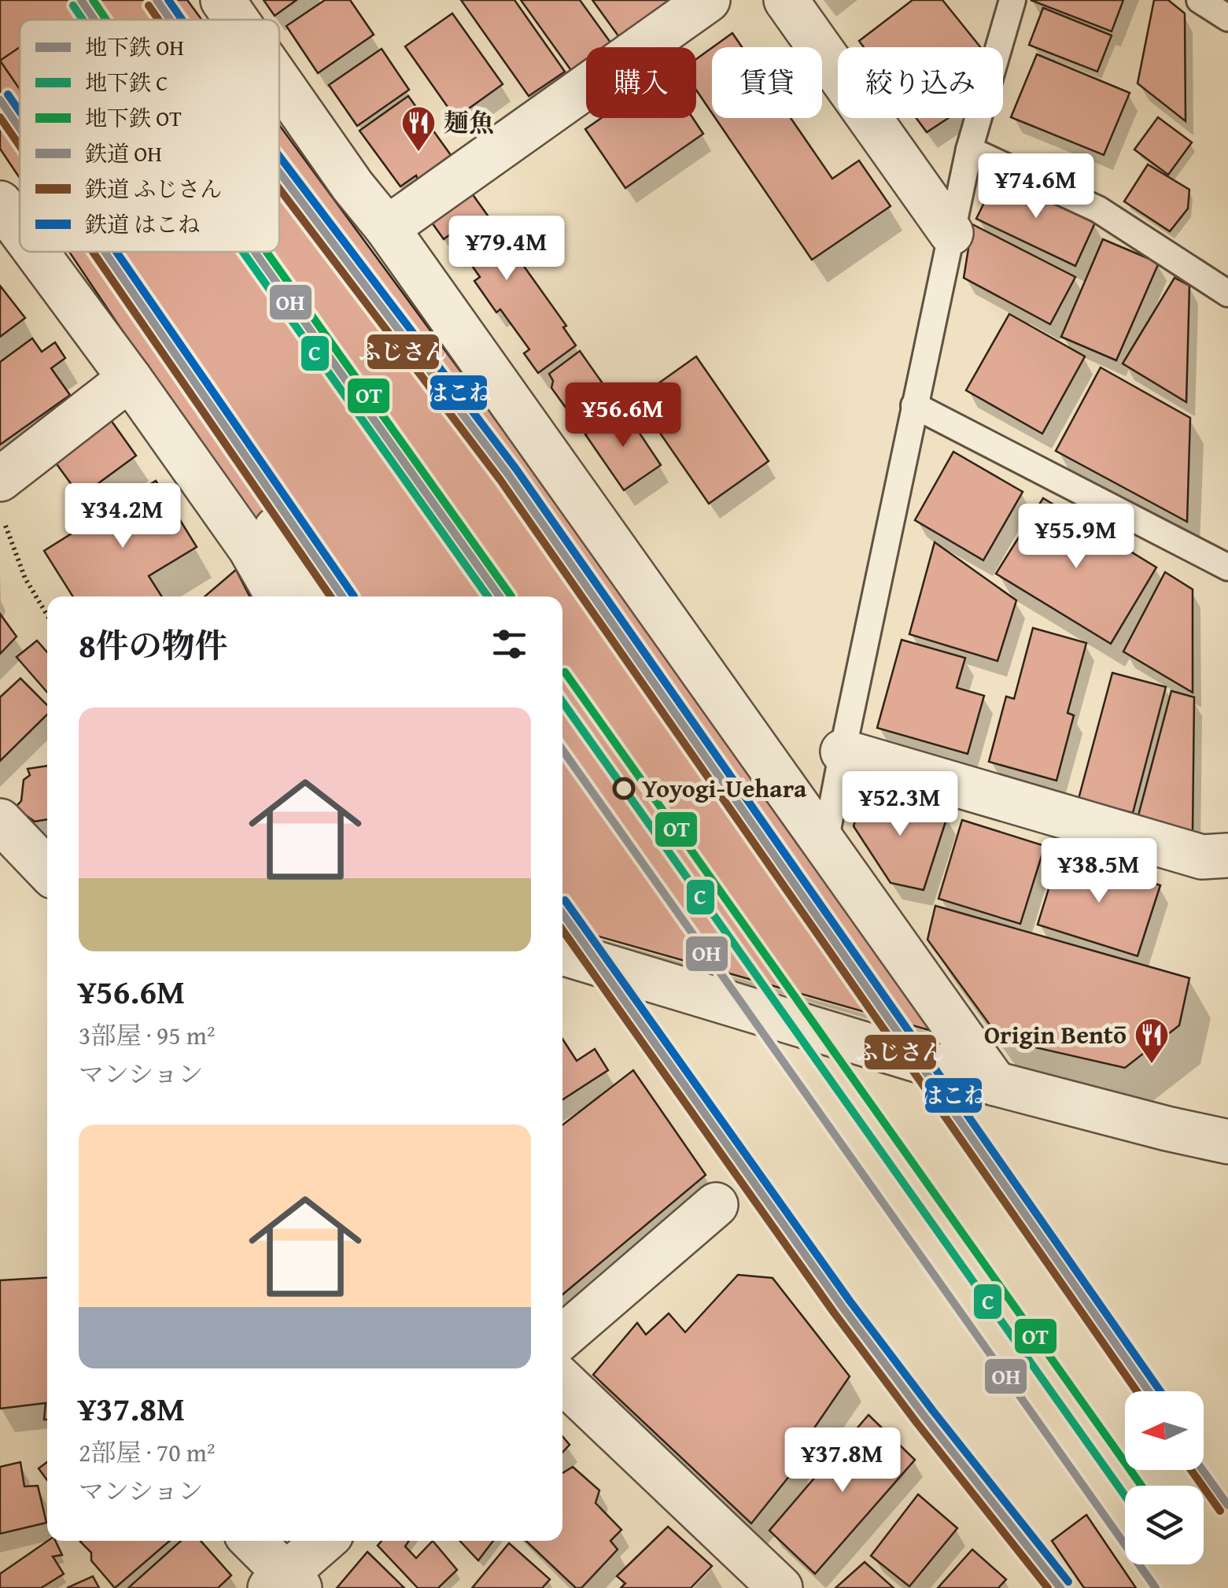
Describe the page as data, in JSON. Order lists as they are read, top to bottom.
{
  "places": {
    "restaurant": ["麺魚", "Origin Bentō"],
    "other": ["Yoyogi-Uehara"]
  },
  "lines": [
    "metro line OH",
    "metro line OT",
    "rail line OH",
    "rail line はこね",
    "metro line C",
    "rail line ふじさん"
  ],
  "legend": [
    "地下鉄 OH",
    "地下鉄 C",
    "地下鉄 OT",
    "鉄道 OH",
    "鉄道 ふじさん",
    "鉄道 はこね"
  ],
  "north": "left",
  "page": {
    "chip": ["購入", "賃貸", "絞り込み"],
    "price": [
      "¥74.6M",
      "¥79.4M",
      "¥56.6M",
      "¥34.2M",
      "¥55.9M",
      "¥52.3M",
      "¥38.5M",
      "¥37.8M"
    ],
    "heading": "8件の物件",
    "list": [
      {
        "name": "¥56.6M",
        "note": "3部屋 · 95 m² · マンション"
      },
      {
        "name": "¥37.8M",
        "note": "2部屋 · 70 m² · マンション"
      }
    ]
  }
}
